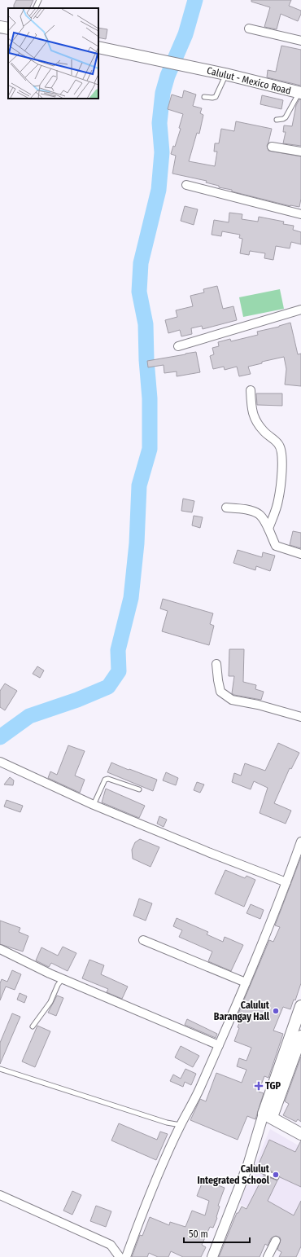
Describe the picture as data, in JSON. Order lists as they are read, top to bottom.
{
  "streets": {
    "main road": ["Calulut - Mexico Road"]
  },
  "places": {
    "other": ["Calulut Barangay Hall", "Calulut Integrated School"],
    "health": ["TGP"]
  },
  "scale_bar": "50 m"
}
